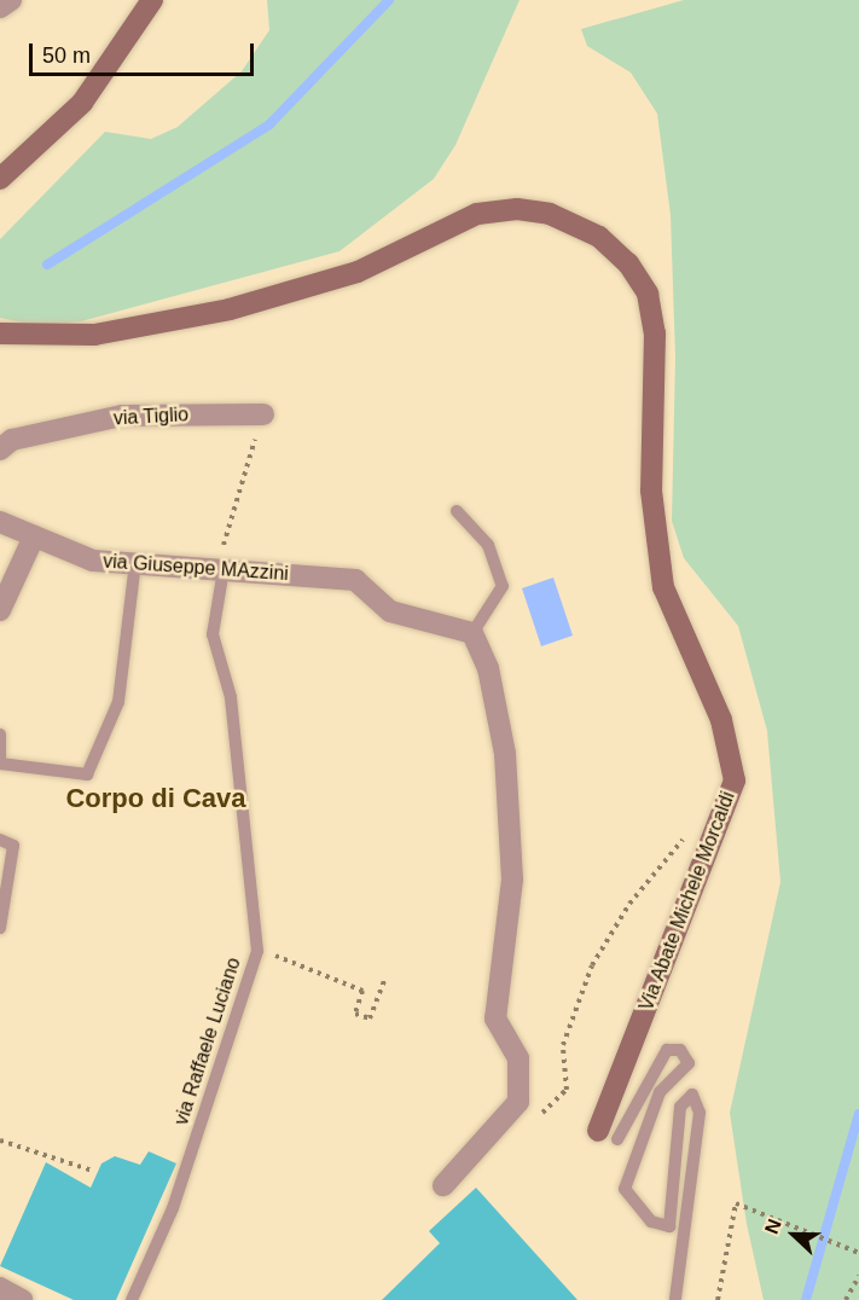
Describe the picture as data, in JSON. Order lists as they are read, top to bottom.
{
  "streets": {
    "street": ["via Tiglio", "via Giuseppe MAzzini", "Via Abate Michele Morcaldi"],
    "lane": ["via Raffaele Luciano"]
  },
  "crossings": [
    ["via Giuseppe MAzzini", "via Raffaele Luciano"]
  ],
  "districts": ["Corpo di Cava"],
  "scale_bar": "50 m",
  "north": "left"
}
